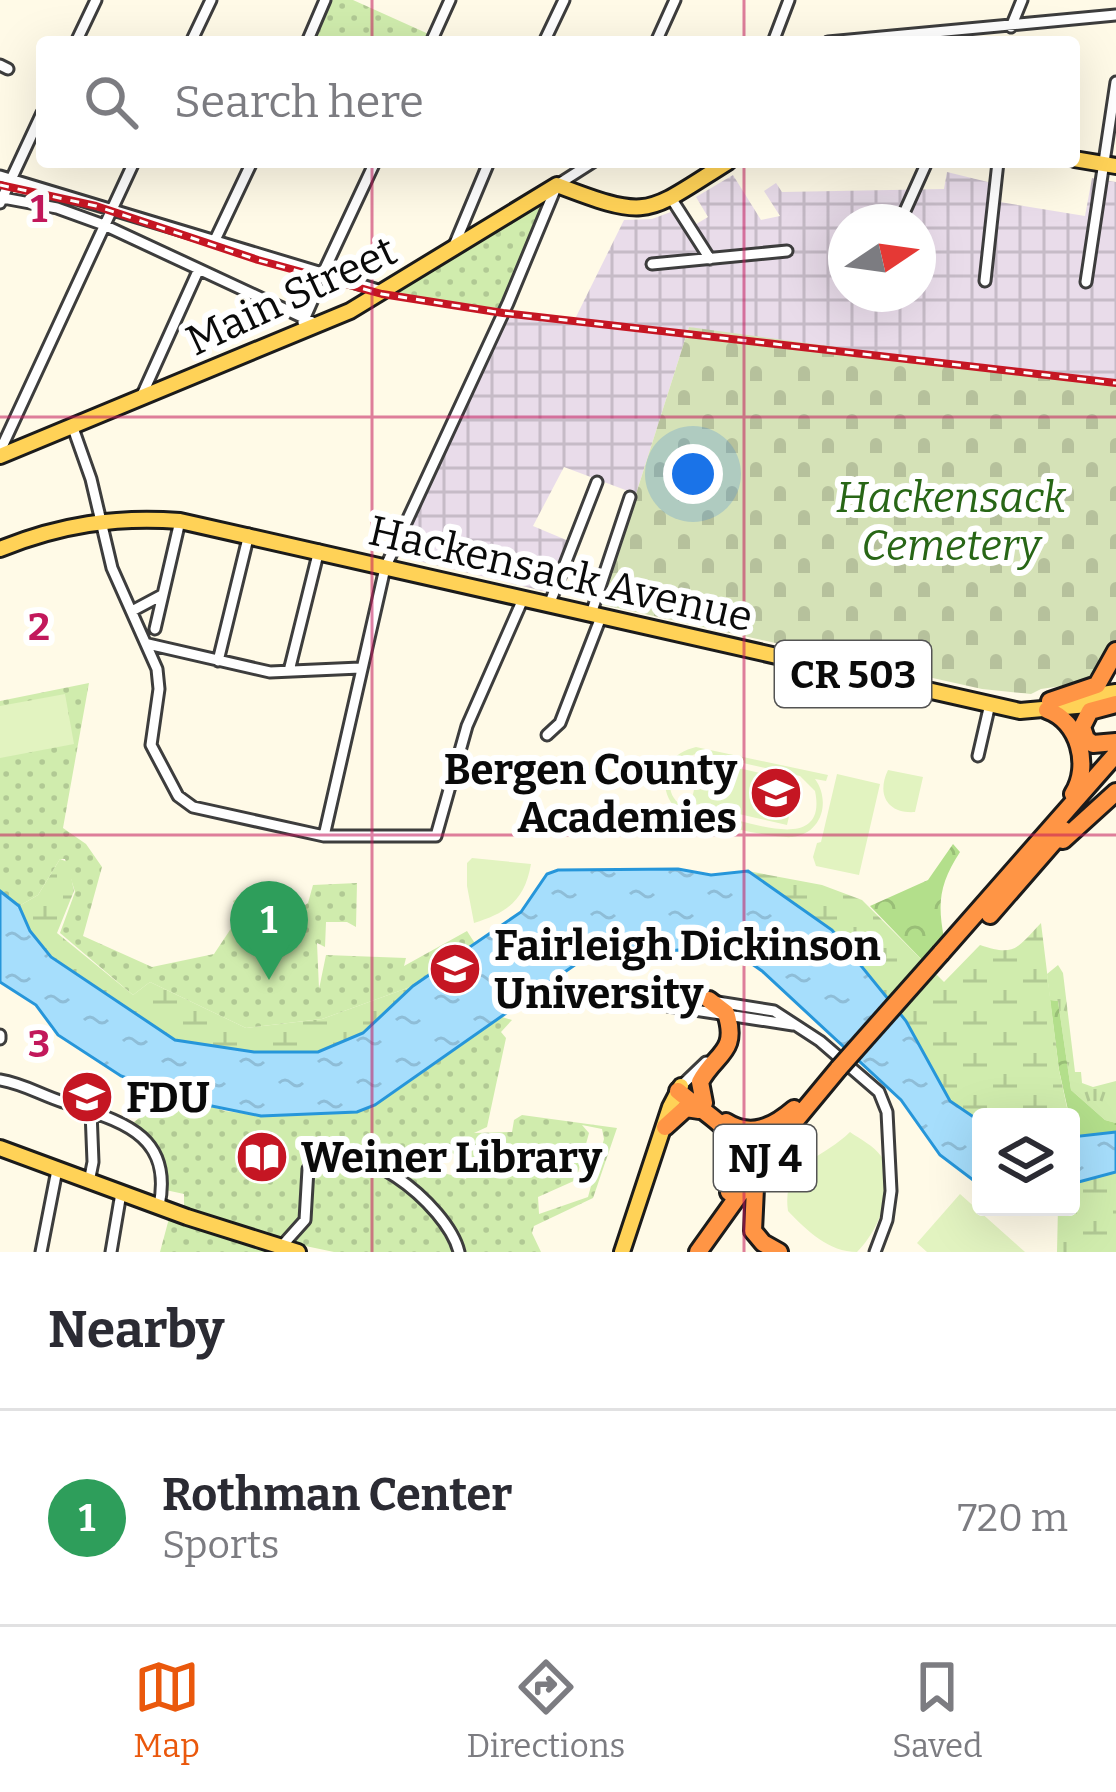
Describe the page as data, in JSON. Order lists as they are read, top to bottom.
{
  "streets": {
    "highway": ["NJ 4"],
    "main road": ["Main Street", "Hackensack Avenue", "CR 503"]
  },
  "crossings": [
    ["Hackensack Avenue", "CR 503"]
  ],
  "parks": ["Hackensack Cemetery"],
  "places": {
    "school or university": ["Bergen County Academies", "Fairleigh Dickinson University", "FDU"],
    "library": ["Weiner Library"]
  },
  "north": "right",
  "page": {
    "search": "Search here",
    "pins": "1",
    "heading": "Nearby",
    "list": [
      {
        "mark": "1",
        "name": "Rothman Center",
        "note": "Sports",
        "value": "720 m"
      }
    ],
    "nav": ["Map", "Directions", "Saved"]
  },
  "grid": {
    "rows": ["1", "2", "3"]
  }
}
